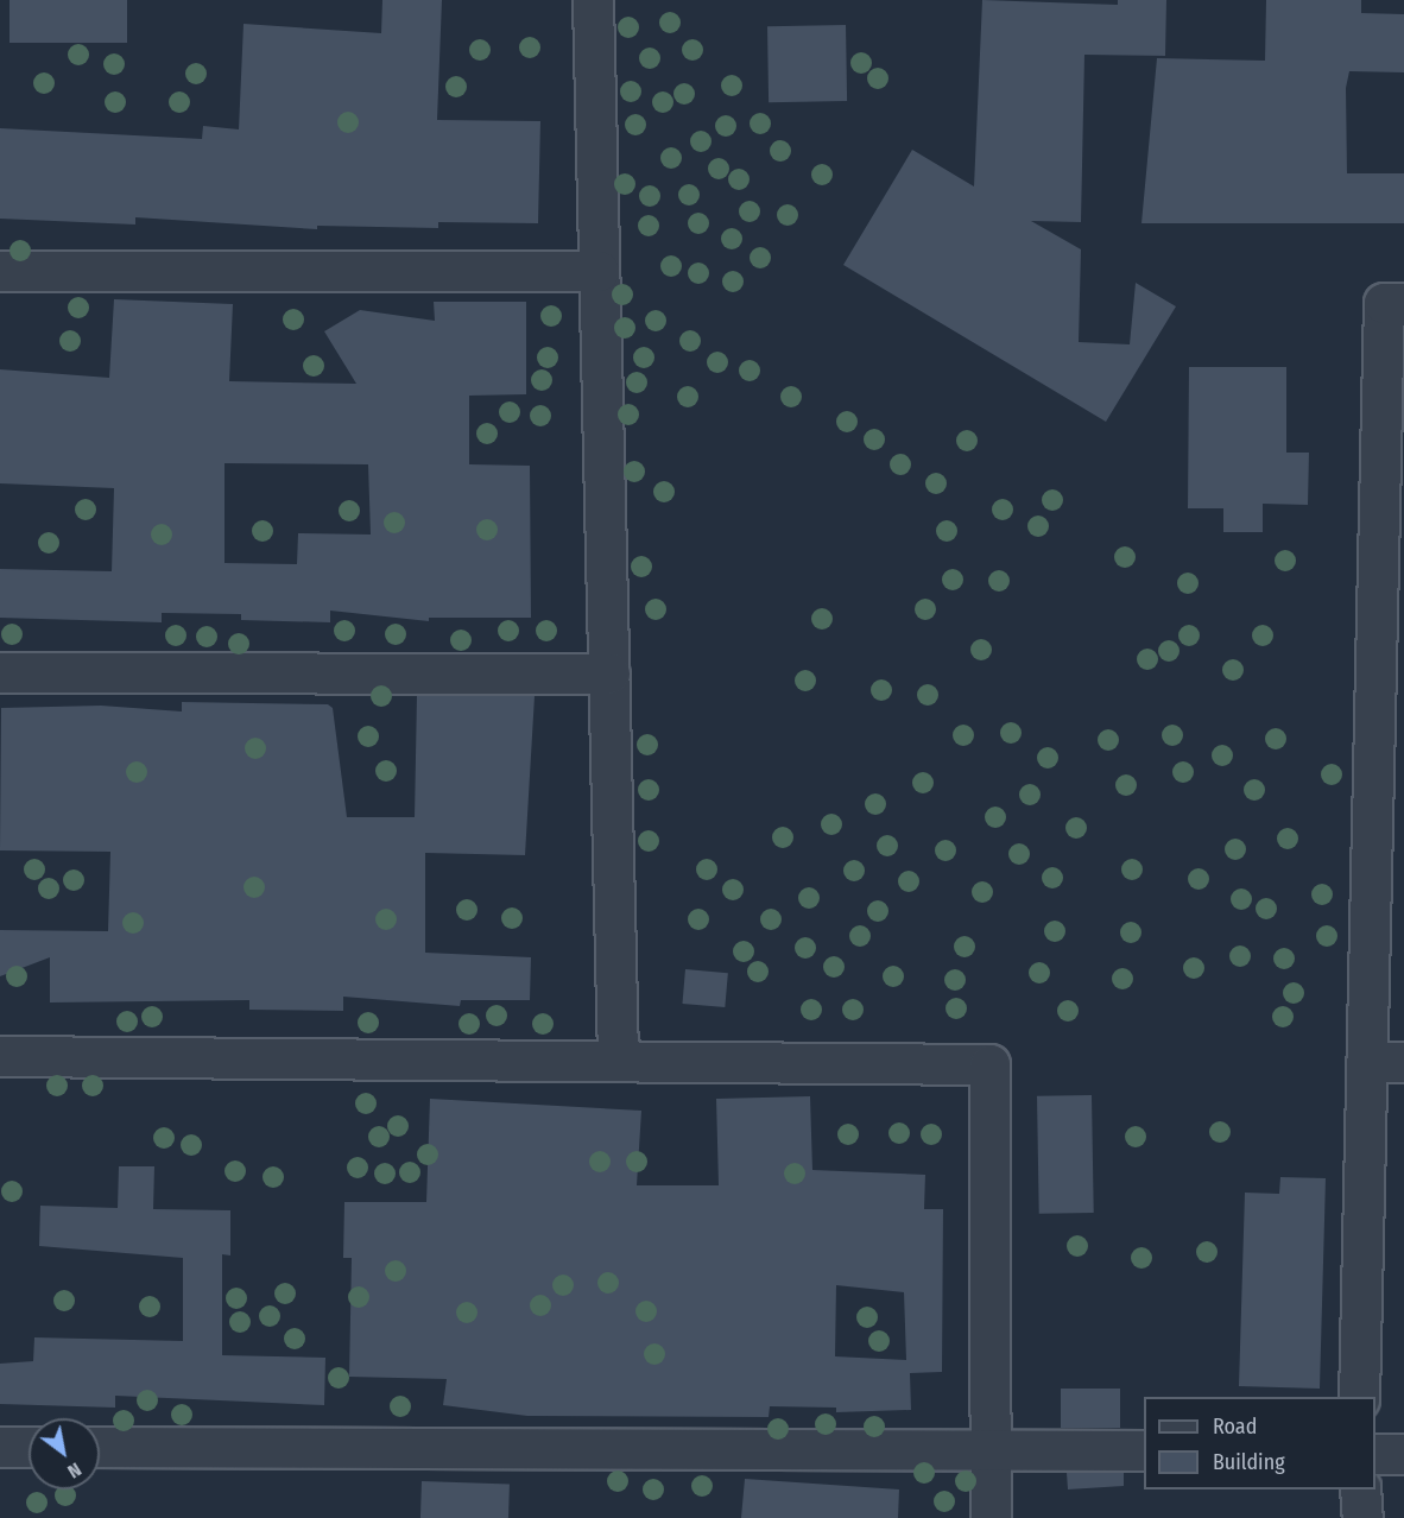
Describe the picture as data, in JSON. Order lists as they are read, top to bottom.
{
  "legend": ["Road", "Building"],
  "north": "bottom right"
}
